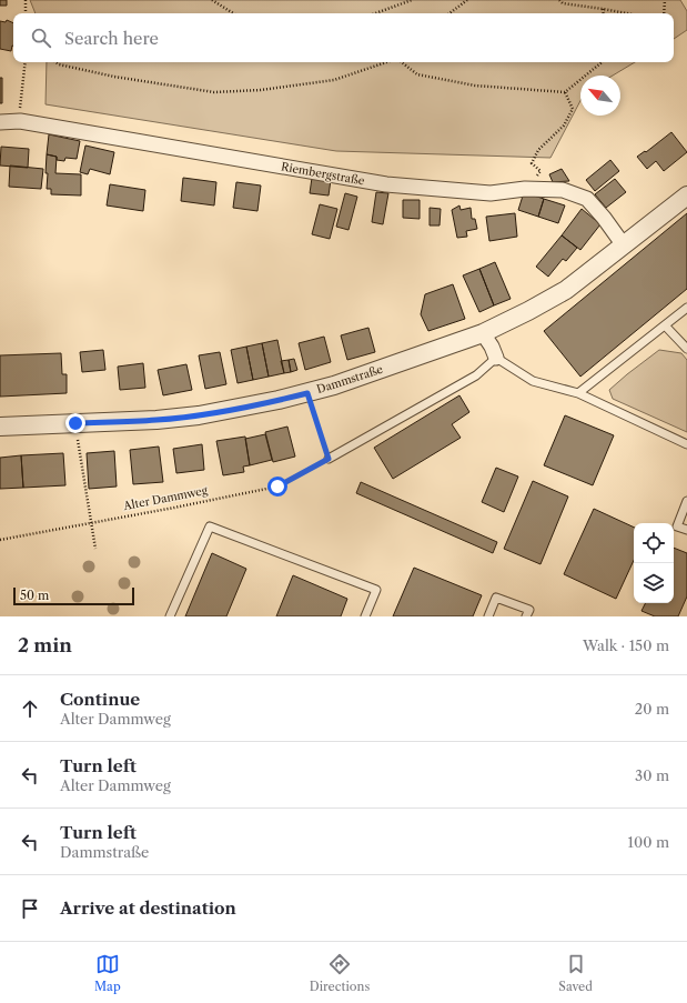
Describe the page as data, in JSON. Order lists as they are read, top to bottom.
{
  "streets": {
    "street": ["Riembergstraße", "Dammstraße"],
    "path": ["Alter Dammweg"]
  },
  "crossings": [
    ["Riembergstraße", "Dammstraße"]
  ],
  "scale_bar": "50 m",
  "north": "top left",
  "page": {
    "search": "Search here",
    "scale": "50 m",
    "heading": ["2 min", "Walk · 150 m"],
    "list": [
      ["Continue", "Alter Dammweg", "20 m"],
      ["Turn left", "Alter Dammweg", "30 m"],
      ["Turn left", "Dammstraße", "100 m"],
      "Arrive at destination"
    ],
    "nav": ["Map", "Directions", "Saved"]
  }
}
